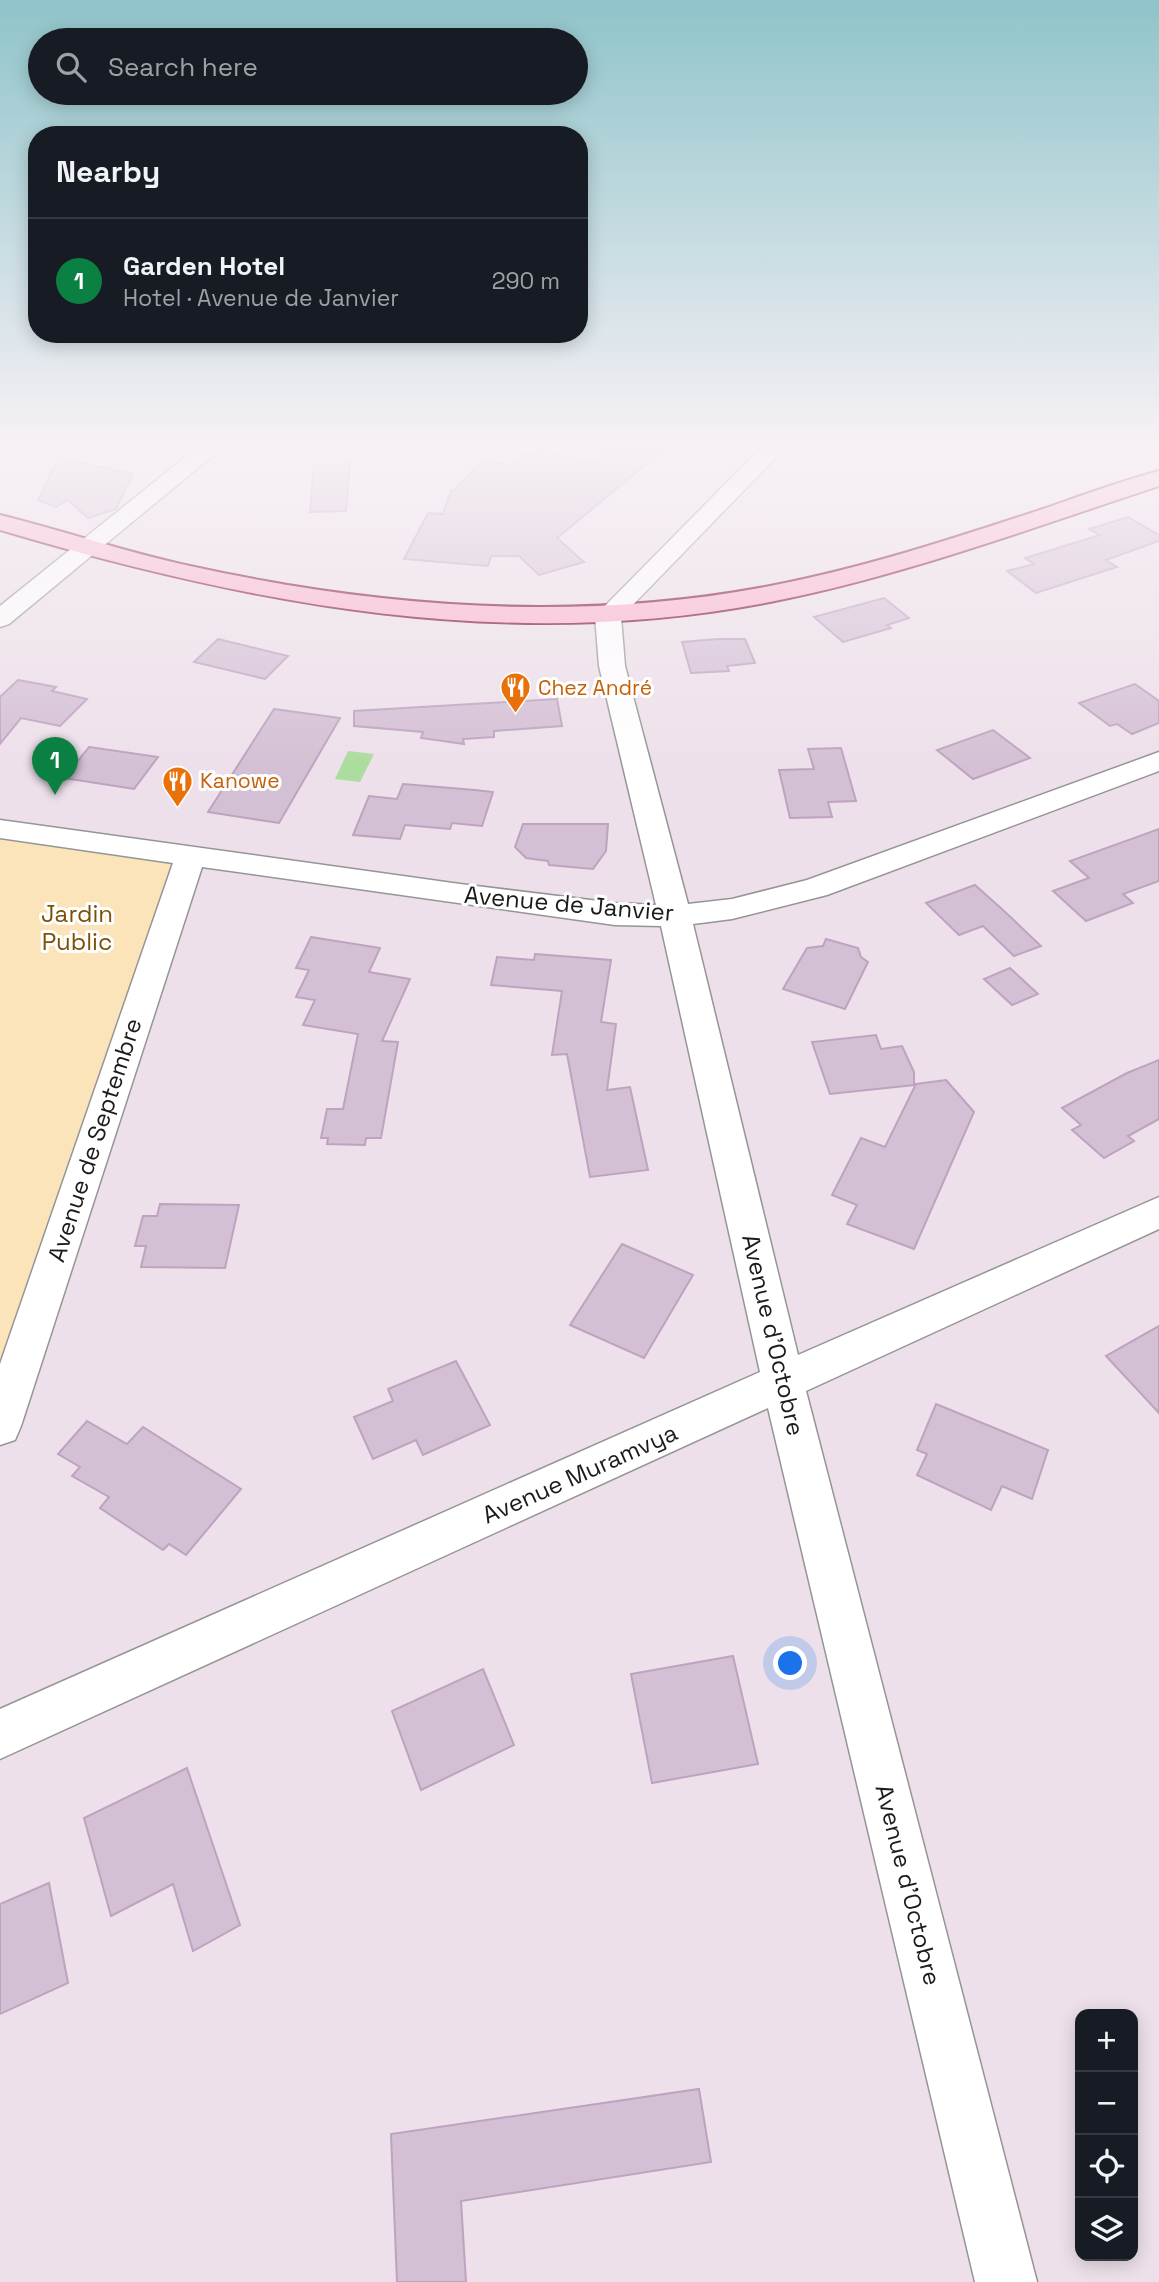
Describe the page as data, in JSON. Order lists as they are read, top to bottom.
{
  "streets": {
    "street": [
      "Avenue de Janvier",
      "Avenue de Septembre",
      "Avenue d'Octobre",
      "Avenue Muramvya"
    ]
  },
  "crossings": [
    ["Avenue de Janvier", "Avenue de Septembre"],
    ["Avenue de Janvier", "Avenue d'Octobre"],
    ["Avenue d'Octobre", "Avenue Muramvya"]
  ],
  "parks": ["Jardin Public"],
  "places": {
    "restaurant": ["Chez André", "Kanowe"]
  },
  "page": {
    "search": "Search here",
    "heading": "Nearby",
    "list": [
      {
        "mark": "1",
        "name": "Garden Hotel",
        "note": "Hotel · Avenue de Janvier",
        "value": "290 m"
      }
    ],
    "pins": "1",
    "map_buttons": ["+", "−"]
  }
}
